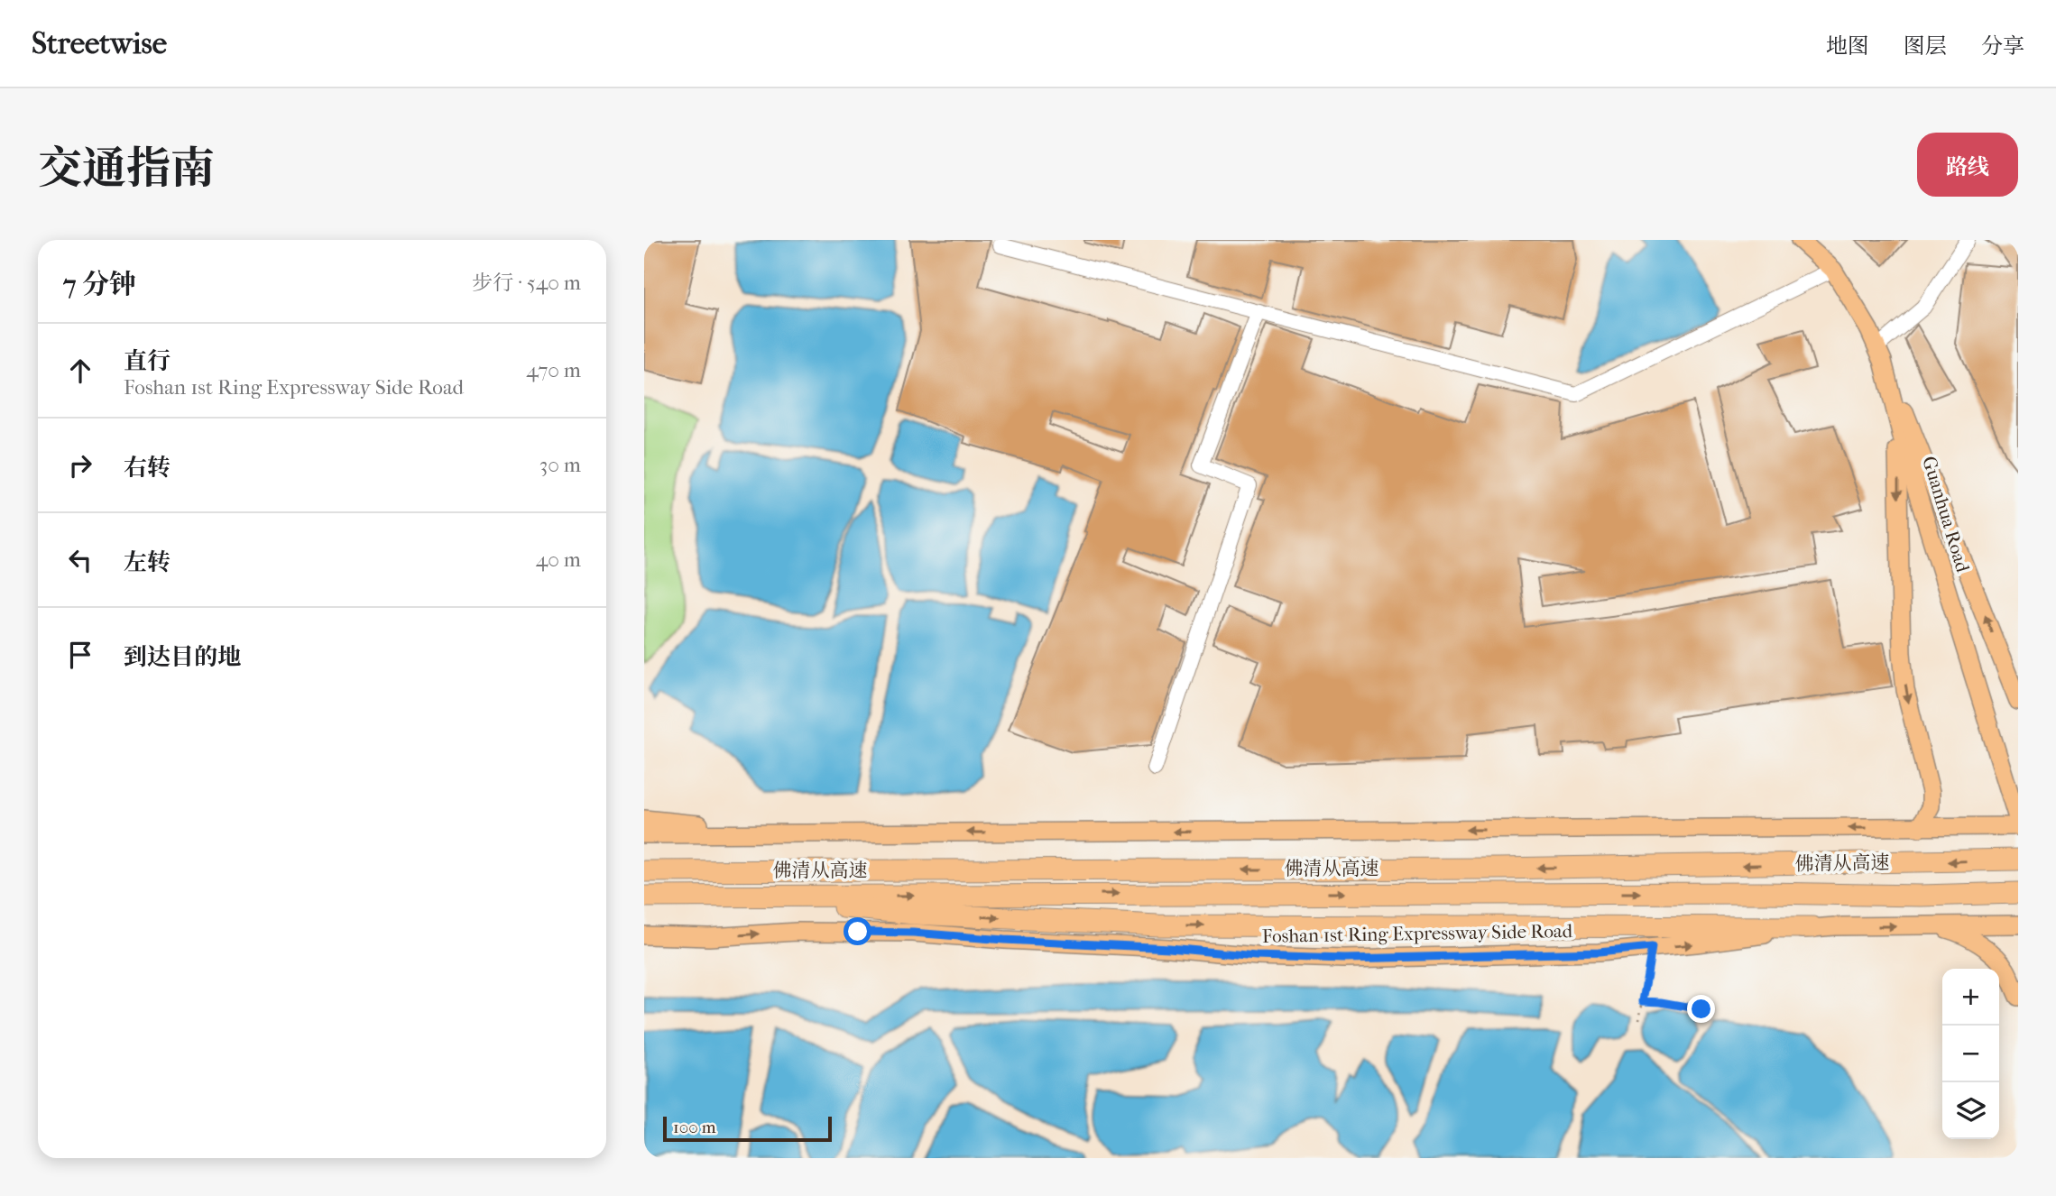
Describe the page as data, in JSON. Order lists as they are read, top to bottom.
{
  "streets": {
    "highway": ["佛清从高速"],
    "main road": ["Guanhua Road", "Foshan 1st Ring Expressway Side Road"]
  },
  "scale_bar": "100 m",
  "page": {
    "header": "Streetwise",
    "nav": ["地图", "图层", "分享"],
    "title": "交通指南",
    "buttons": "路线",
    "heading": ["7 分钟", "步行 · 540 m"],
    "list": [
      ["直行", "Foshan 1st Ring Expressway Side Road", "470 m"],
      ["右转", "30 m"],
      ["左转", "40 m"],
      "到达目的地"
    ],
    "map_buttons": ["+", "−"],
    "scale": "100 m"
  }
}
